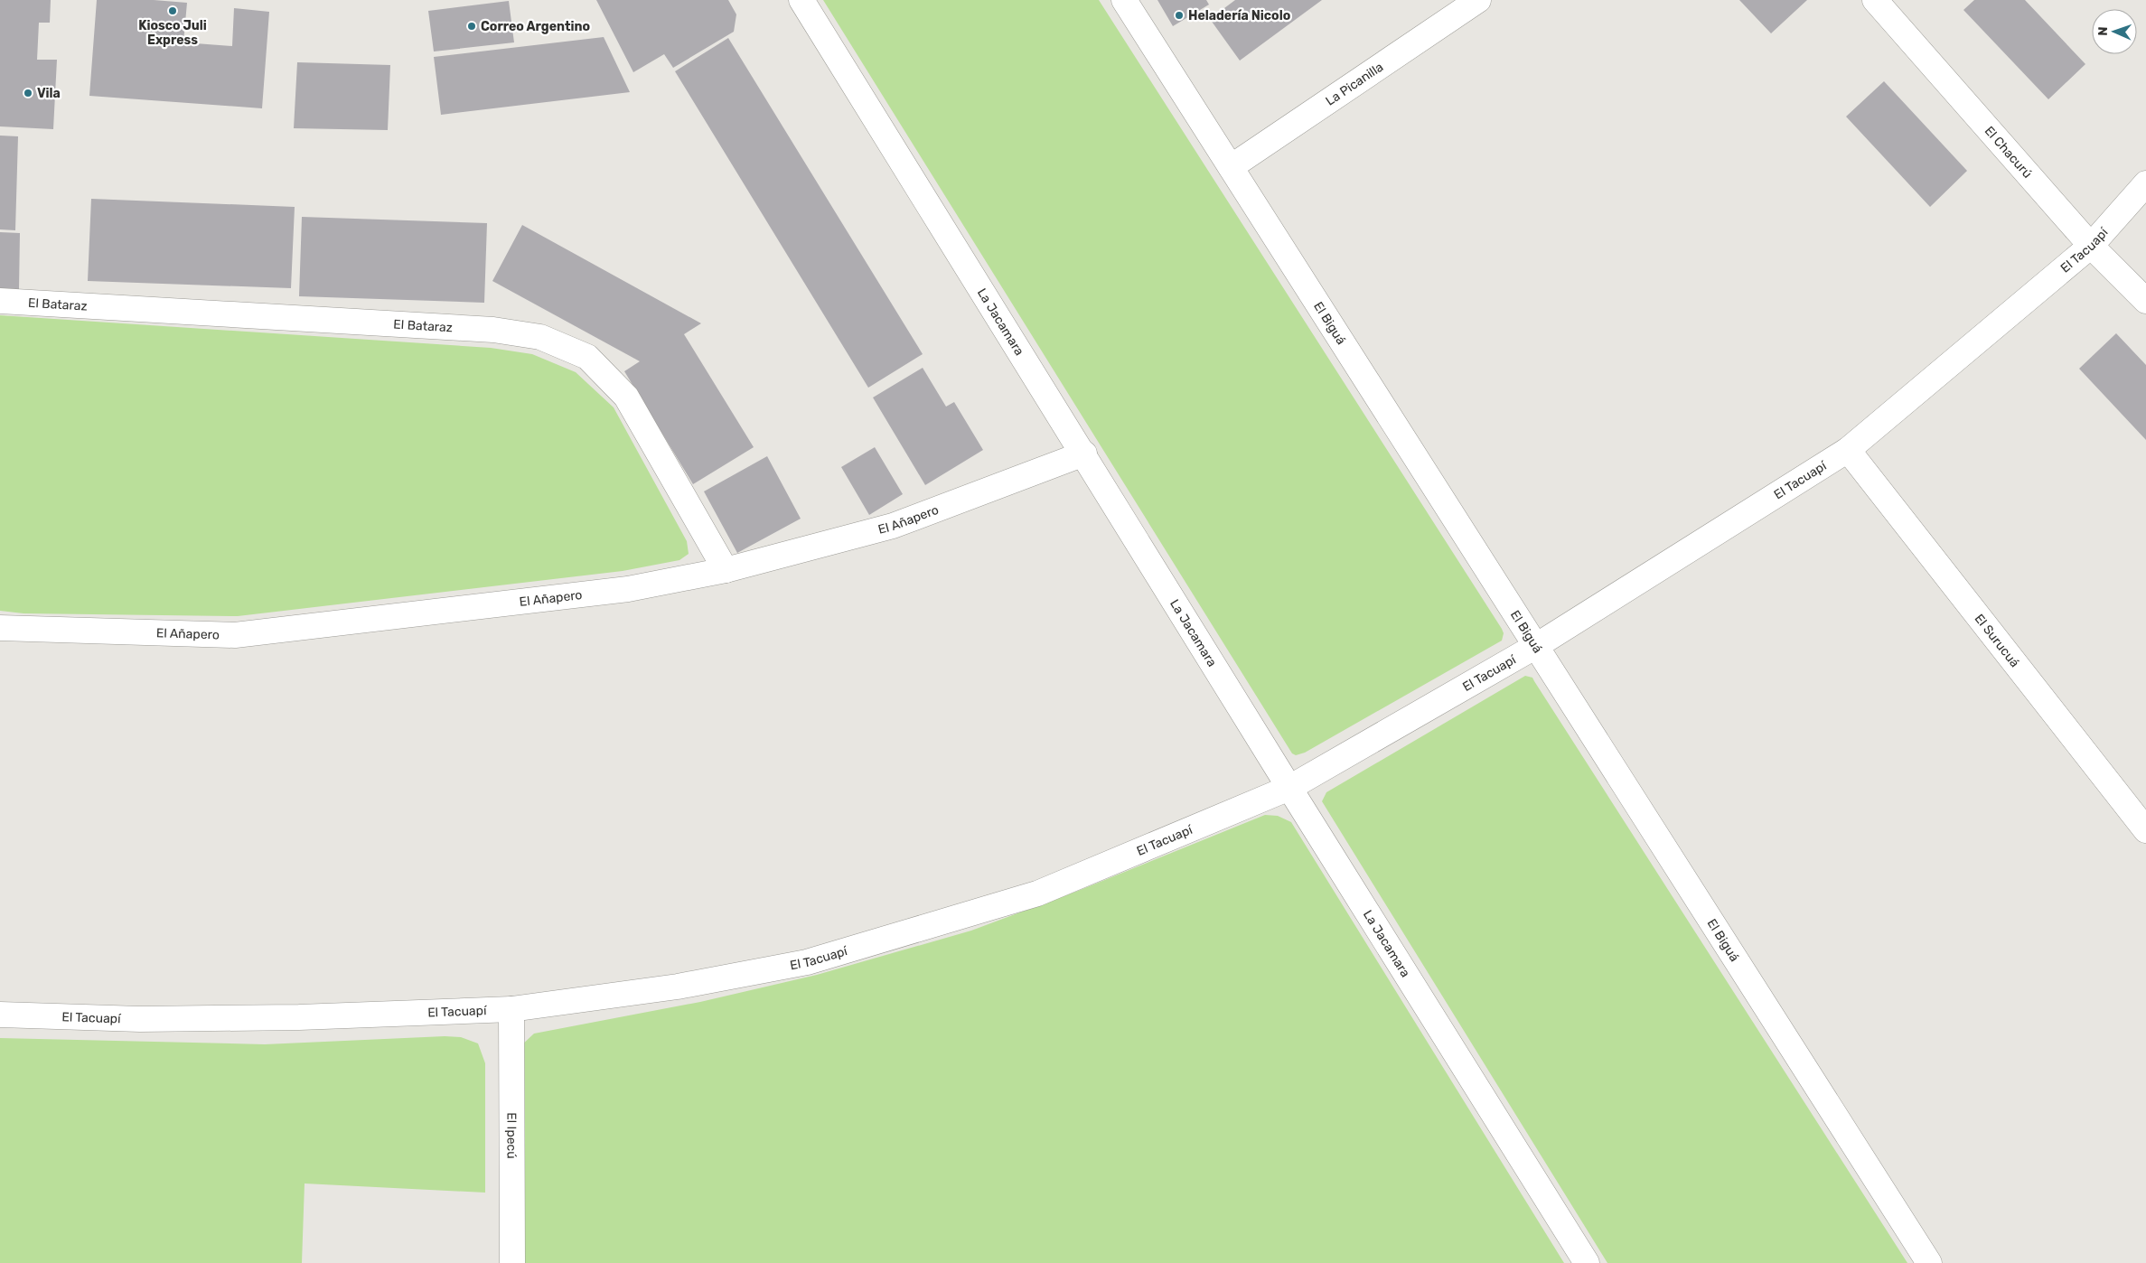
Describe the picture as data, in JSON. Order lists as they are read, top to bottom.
{
  "streets": {
    "street": [
      "La Picanilla",
      "El Chacurú",
      "El Tacuapí",
      "El Bataraz",
      "La Jacamara",
      "El Biguá",
      "El Añapero",
      "El Surucuá",
      "El Ipecú"
    ]
  },
  "crossings": [
    ["La Picanilla", "El Biguá"],
    ["El Chacurú", "El Tacuapí"],
    ["El Tacuapí", "La Jacamara"],
    ["El Tacuapí", "El Biguá"],
    ["El Tacuapí", "El Surucuá"],
    ["El Tacuapí", "El Ipecú"],
    ["El Bataraz", "El Añapero"],
    ["La Jacamara", "El Añapero"]
  ],
  "places": [
    "Kiosco Juli Express",
    "Heladería Nicolo",
    "Correo Argentino",
    "Vila"
  ],
  "north": "left"
}
